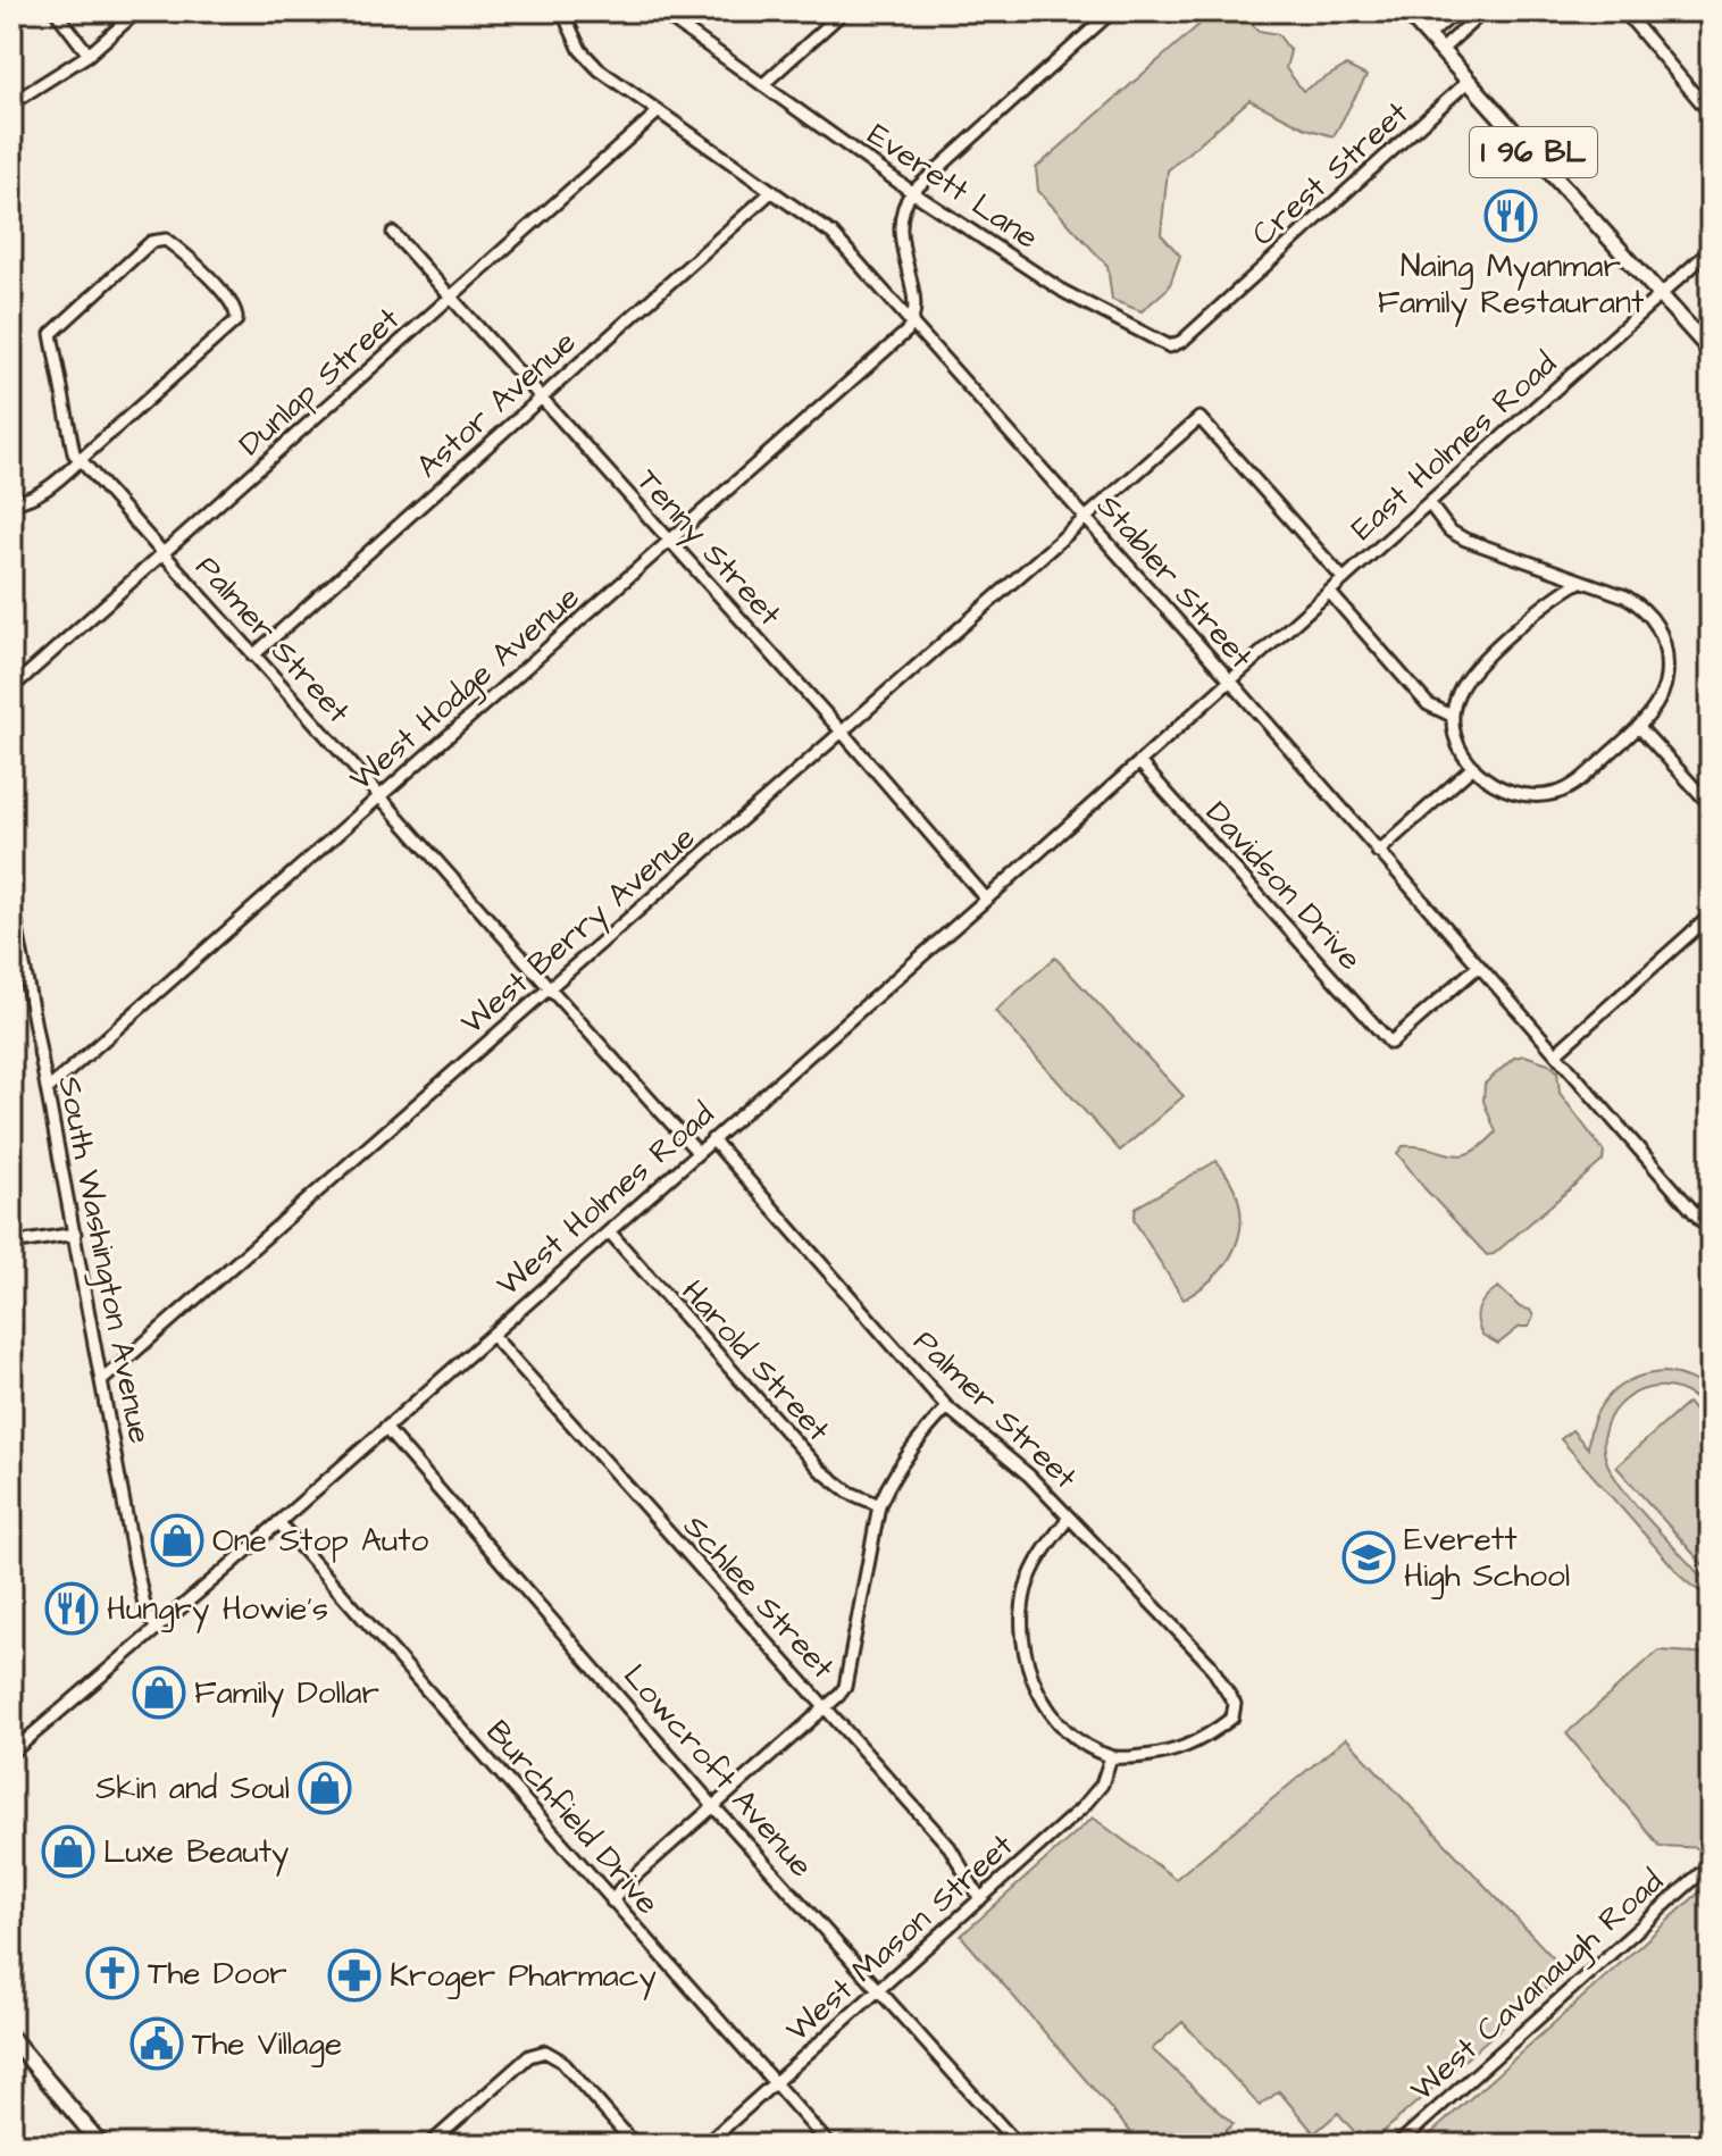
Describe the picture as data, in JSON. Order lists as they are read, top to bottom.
{
  "streets": {
    "main road": ["I 96 BL"],
    "street": [
      "Crest Street",
      "Everett Lane",
      "Dunlap Street",
      "Astor Avenue",
      "East Holmes Road",
      "Tenny Street",
      "Stabler Street",
      "Palmer Street",
      "West Hodge Avenue",
      "Davidson Drive",
      "West Berry Avenue",
      "West Holmes Road",
      "South Washington Avenue",
      "Harold Street",
      "Schlee Street",
      "Lowcroft Avenue",
      "Burchfield Drive",
      "West Mason Street",
      "West Cavanaugh Road"
    ]
  },
  "crossings": [
    ["I 96 BL", "Crest Street"],
    ["I 96 BL", "East Holmes Road"],
    ["Crest Street", "Everett Lane"],
    ["Dunlap Street", "Tenny Street"],
    ["Dunlap Street", "Stabler Street"],
    ["Dunlap Street", "Palmer Street"],
    ["Astor Avenue", "Tenny Street"],
    ["Astor Avenue", "Stabler Street"],
    ["Astor Avenue", "Palmer Street"],
    ["East Holmes Road", "Stabler Street"],
    ["East Holmes Road", "West Berry Avenue"],
    ["East Holmes Road", "West Holmes Road"],
    ["Tenny Street", "West Hodge Avenue"],
    ["Tenny Street", "West Berry Avenue"],
    ["Tenny Street", "West Holmes Road"],
    ["Stabler Street", "West Hodge Avenue"],
    ["Stabler Street", "Davidson Drive"],
    ["Stabler Street", "West Berry Avenue"],
    ["Stabler Street", "West Holmes Road"],
    ["Palmer Street", "West Hodge Avenue"],
    ["Palmer Street", "West Berry Avenue"],
    ["Palmer Street", "West Holmes Road"],
    ["Palmer Street", "West Mason Street"],
    ["West Hodge Avenue", "South Washington Avenue"],
    ["Davidson Drive", "West Holmes Road"],
    ["West Berry Avenue", "South Washington Avenue"],
    ["West Holmes Road", "South Washington Avenue"],
    ["West Holmes Road", "Harold Street"],
    ["West Holmes Road", "Schlee Street"],
    ["West Holmes Road", "Lowcroft Avenue"],
    ["West Holmes Road", "Burchfield Drive"],
    ["Schlee Street", "West Mason Street"],
    ["Lowcroft Avenue", "West Mason Street"],
    ["Burchfield Drive", "West Mason Street"]
  ],
  "places": {
    "restaurant": ["Naing Myanmar Family Restaurant", "Hungry Howie's"],
    "shop": [
      "One Stop Auto",
      "Family Dollar",
      "Skin and Soul",
      "Luxe Beauty"
    ],
    "school or university": ["Everett High School"],
    "church": ["The Door"],
    "pharmacy": ["Kroger Pharmacy"],
    "public building": ["The Village"]
  }
}
